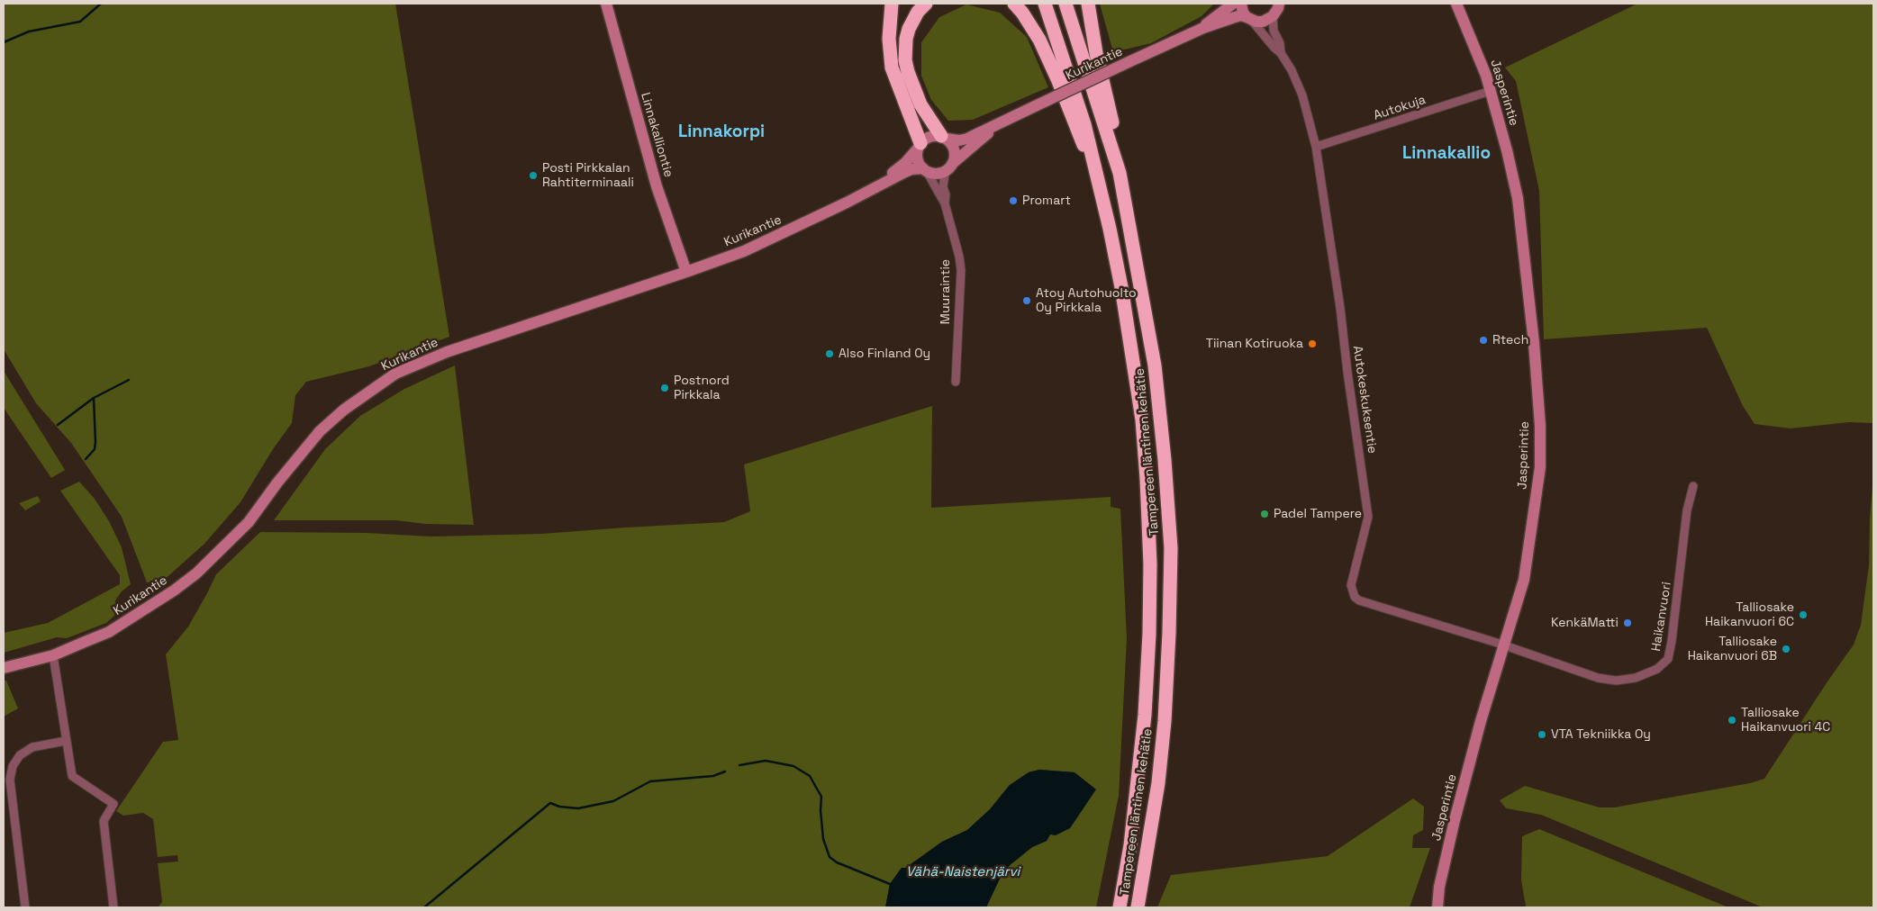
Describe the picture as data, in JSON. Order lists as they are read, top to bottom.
{
  "streets": {
    "highway": ["Tampereen läntinen kehätie"],
    "main road": ["Kurikantie", "Jasperintie", "Linnakalliontie"],
    "street": [
      "Autokuja",
      "Muuraintie",
      "Autokeskuksentie",
      "Haikanvuori"
    ]
  },
  "crossings": [
    ["Kurikantie", "Linnakalliontie"],
    ["Kurikantie", "Muuraintie"],
    ["Kurikantie", "Autokeskuksentie"],
    ["Jasperintie", "Autokuja"],
    ["Jasperintie", "Autokeskuksentie"],
    ["Jasperintie", "Haikanvuori"],
    ["Autokuja", "Autokeskuksentie"],
    ["Autokeskuksentie", "Haikanvuori"]
  ],
  "districts": ["Linnakorpi", "Linnakallio"],
  "water": ["Vähä-Naistenjärvi"],
  "places": [
    "Posti Pirkkalan Rahtiterminaali",
    "Promart",
    "Atoy Autohuolto Oy Pirkkala",
    "Rtech",
    "Tiinan Kotiruoka",
    "Also Finland Oy",
    "Postnord Pirkkala",
    "Padel Tampere",
    "Talliosake Haikanvuori 6C",
    "KenkäMatti",
    "Talliosake Haikanvuori 6B",
    "Talliosake Haikanvuori 4C",
    "VTA Tekniikka Oy"
  ]
}
